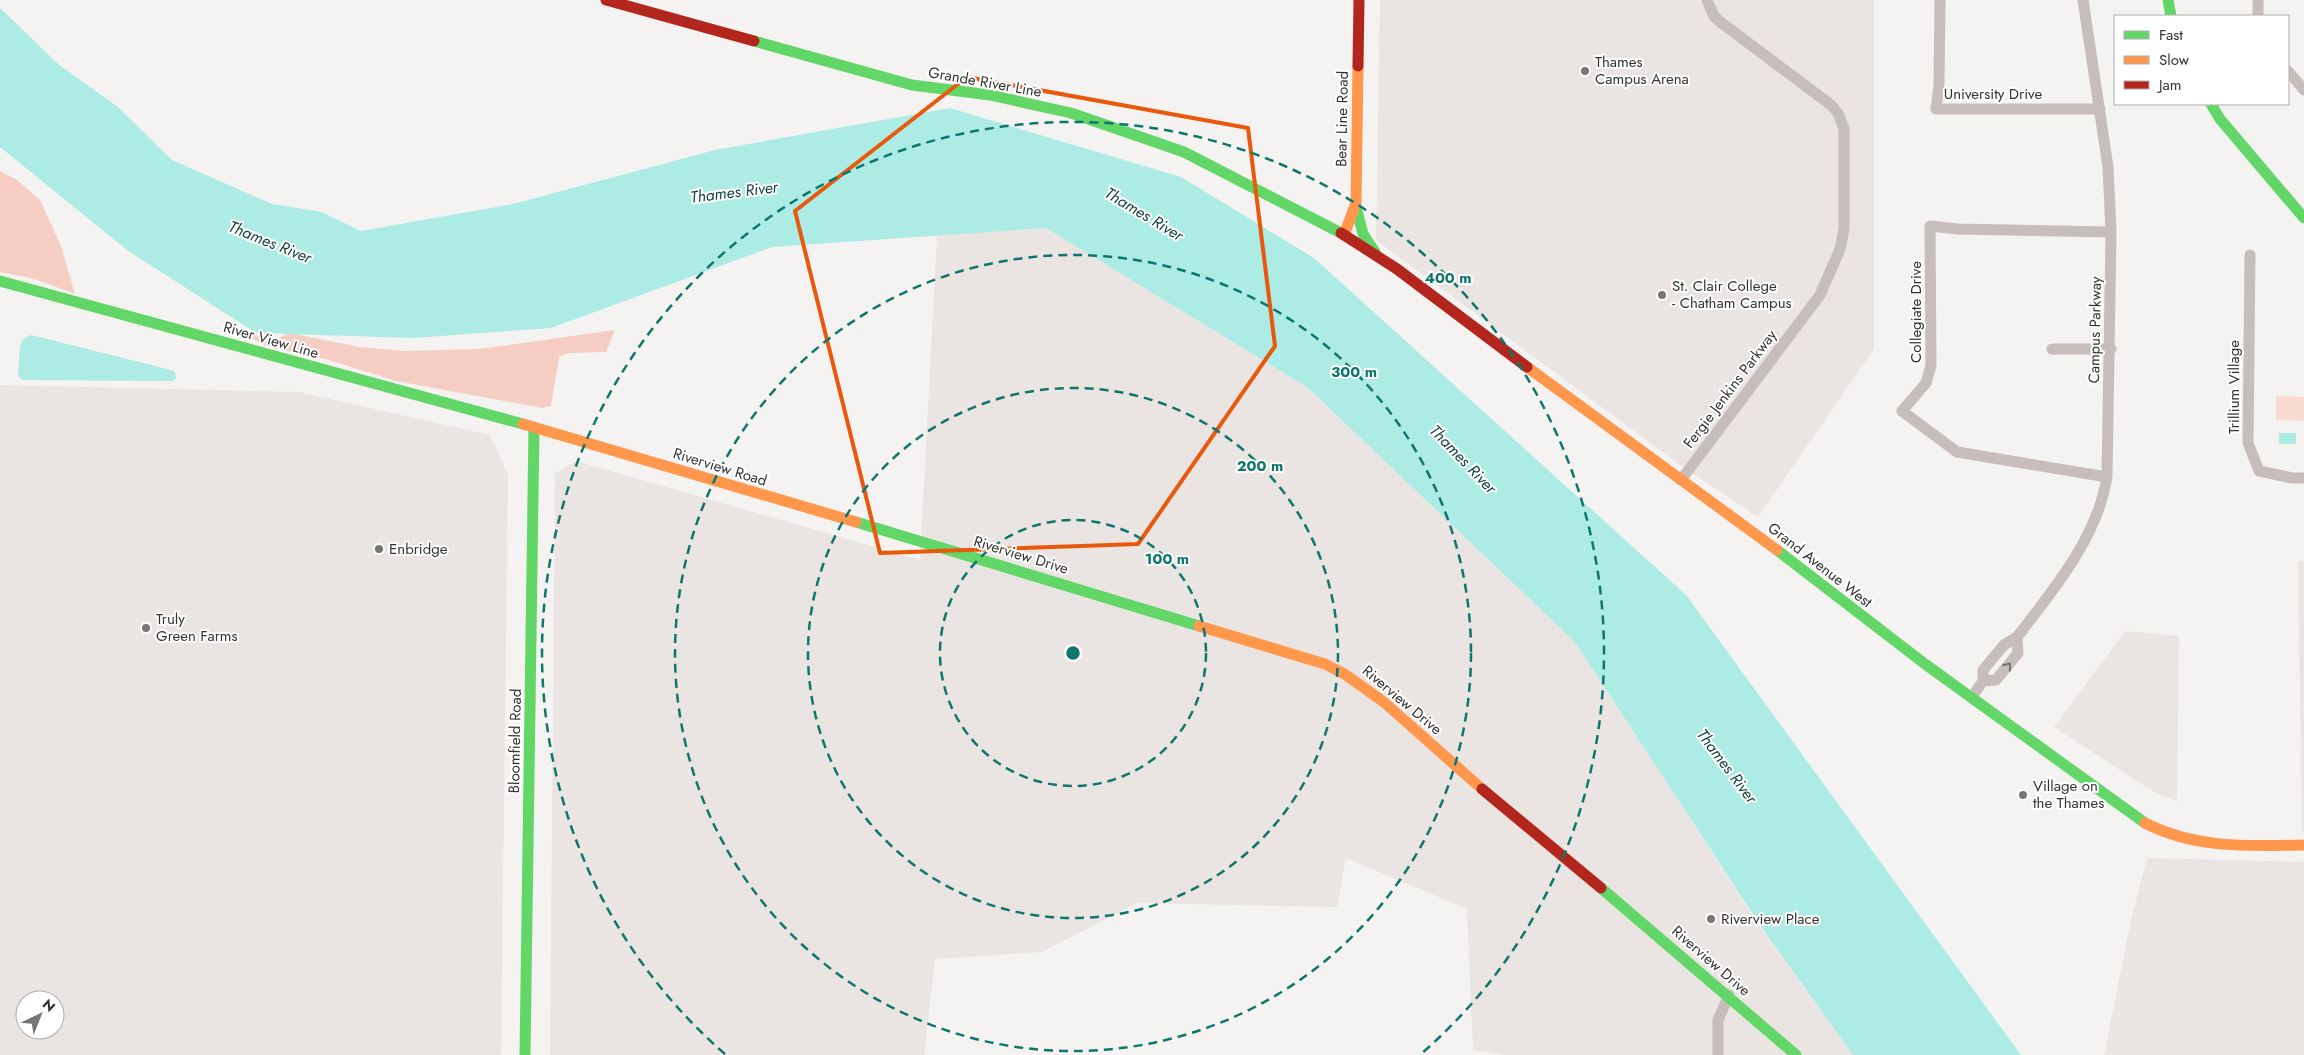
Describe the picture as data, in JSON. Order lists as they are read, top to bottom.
{
  "streets": {
    "main road": [
      "Grande River Line",
      "Bear Line Road",
      "River View Line",
      "Riverview Road",
      "Riverview Drive",
      "Grand Avenue West",
      "Bloomfield Road"
    ],
    "street": [
      "University Drive",
      "Collegiate Drive",
      "Campus Parkway",
      "Trillium Village",
      "Fergie Jenkins Parkway"
    ]
  },
  "crossings": [
    ["Grande River Line", "Bear Line Road"],
    ["Grande River Line", "Grand Avenue West"],
    ["University Drive", "Campus Parkway"],
    ["Bear Line Road", "Grand Avenue West"],
    ["Collegiate Drive", "Campus Parkway"],
    ["Campus Parkway", "Grand Avenue West"],
    ["River View Line", "Riverview Road"],
    ["River View Line", "Bloomfield Road"],
    ["Fergie Jenkins Parkway", "Grand Avenue West"],
    ["Riverview Road", "Riverview Drive"],
    ["Riverview Road", "Bloomfield Road"]
  ],
  "water": ["Thames River"],
  "places": [
    "Thames Campus Arena",
    "St. Clair College - Chatham Campus",
    "Enbridge",
    "Truly Green Farms",
    "Village on the Thames",
    "Riverview Place"
  ],
  "legend": ["Fast", "Slow", "Jam"],
  "north": "top right",
  "rings": [
    "400 m",
    "300 m",
    "200 m",
    "100 m"
  ]
}
